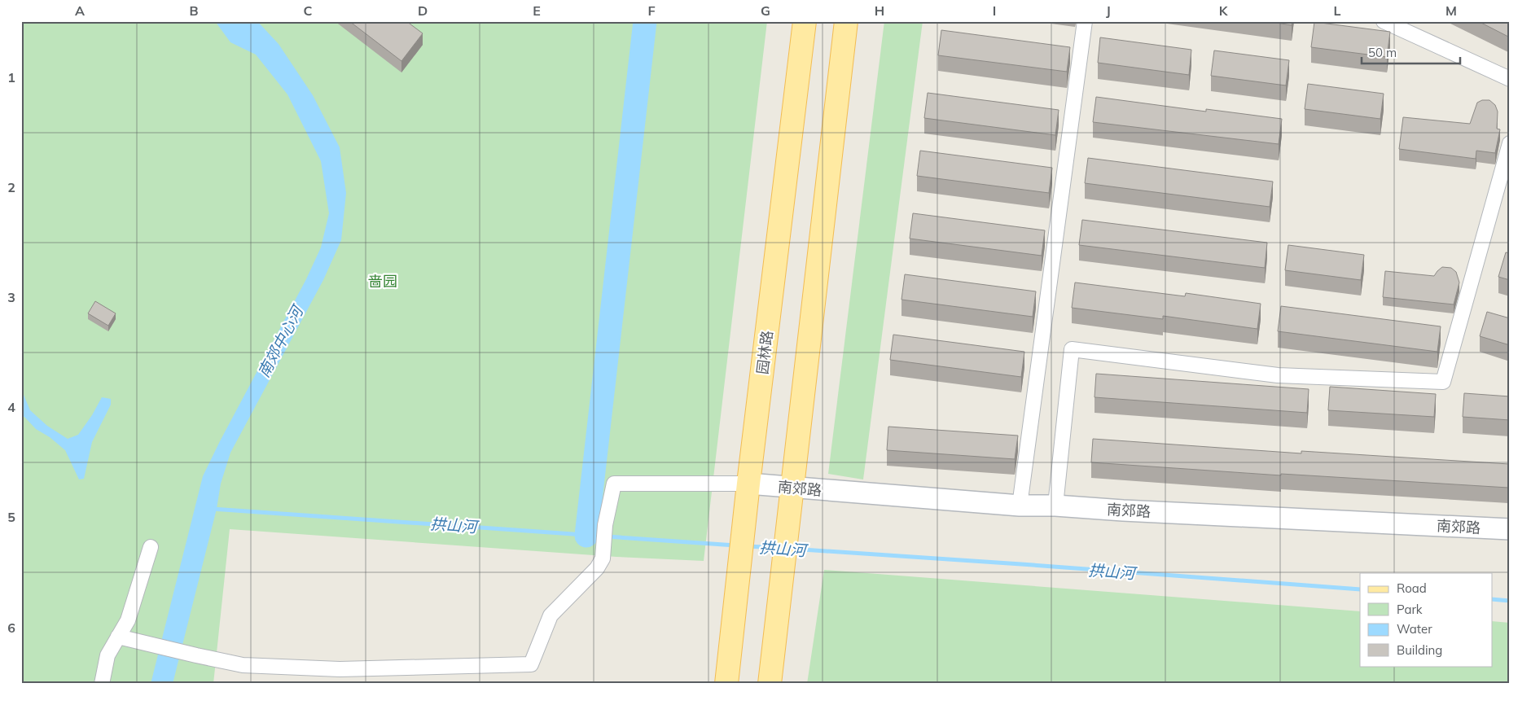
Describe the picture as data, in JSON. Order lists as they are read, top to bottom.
{
  "streets": {
    "main road": ["园林路"],
    "street": ["南郊路"]
  },
  "crossings": [
    ["园林路", "南郊路"]
  ],
  "water": ["南郊中心河", "拱山河"],
  "parks": ["啬园"],
  "legend": [
    "Road",
    "Park",
    "Water",
    "Building"
  ],
  "scale_bar": "50 m",
  "grid": {
    "columns": [
      "A",
      "B",
      "C",
      "D",
      "E",
      "F",
      "G",
      "H",
      "I",
      "J",
      "K",
      "L",
      "M"
    ],
    "rows": [
      "1",
      "2",
      "3",
      "4",
      "5",
      "6"
    ]
  }
}
